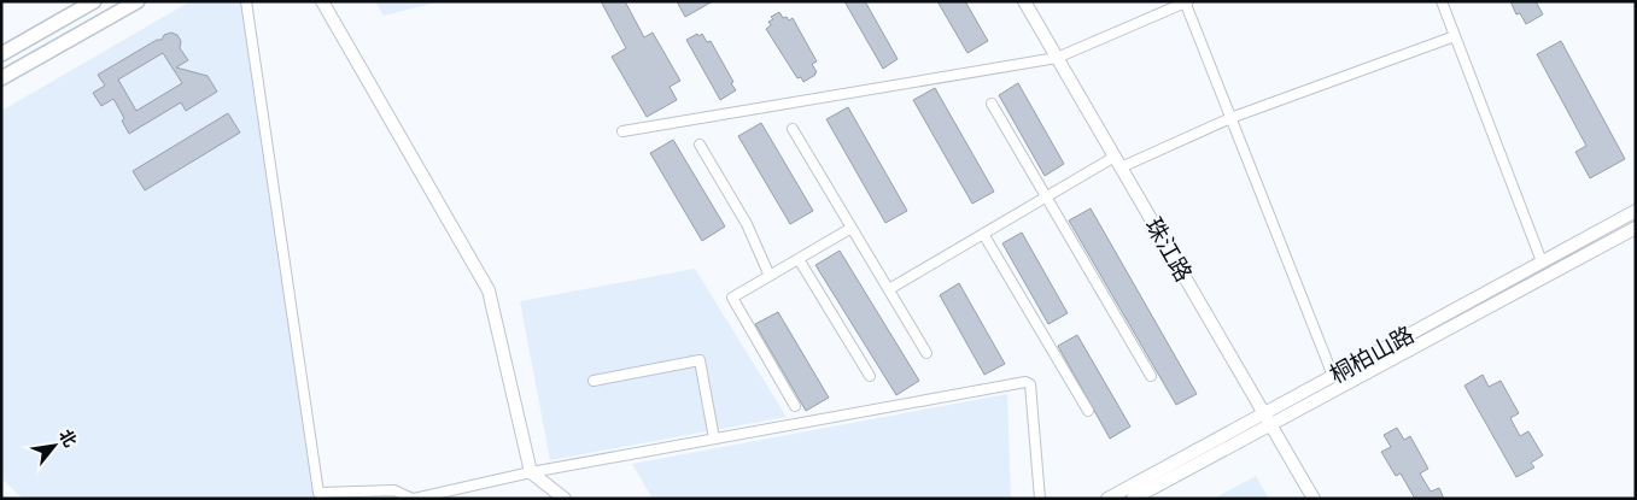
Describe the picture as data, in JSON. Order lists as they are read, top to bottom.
{
  "streets": {
    "street": ["珠江路", "桐柏山路"]
  },
  "crossings": [
    ["珠江路", "桐柏山路"]
  ],
  "north": "top right"
}
